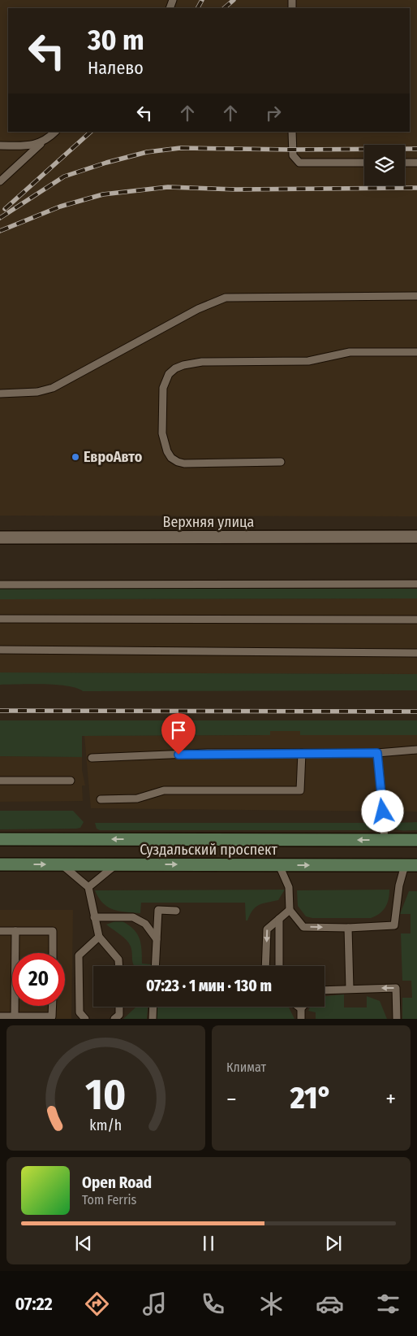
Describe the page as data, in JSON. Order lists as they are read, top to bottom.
{
  "streets": {
    "main road": ["Суздальский проспект"],
    "street": ["Верхняя улица"]
  },
  "places": ["ЕвроАвто"],
  "page": {
    "turn": ["30 m", "Налево"],
    "limit": "20",
    "trip": "07:23 · 1 мин · 130 m",
    "tile": "Климат",
    "heat": ["−", "21°", "+"],
    "song": ["Open Road", "Tom Ferris"],
    "tabs": "07:22",
    "gauge": ["10", "km/h"]
  }
}
